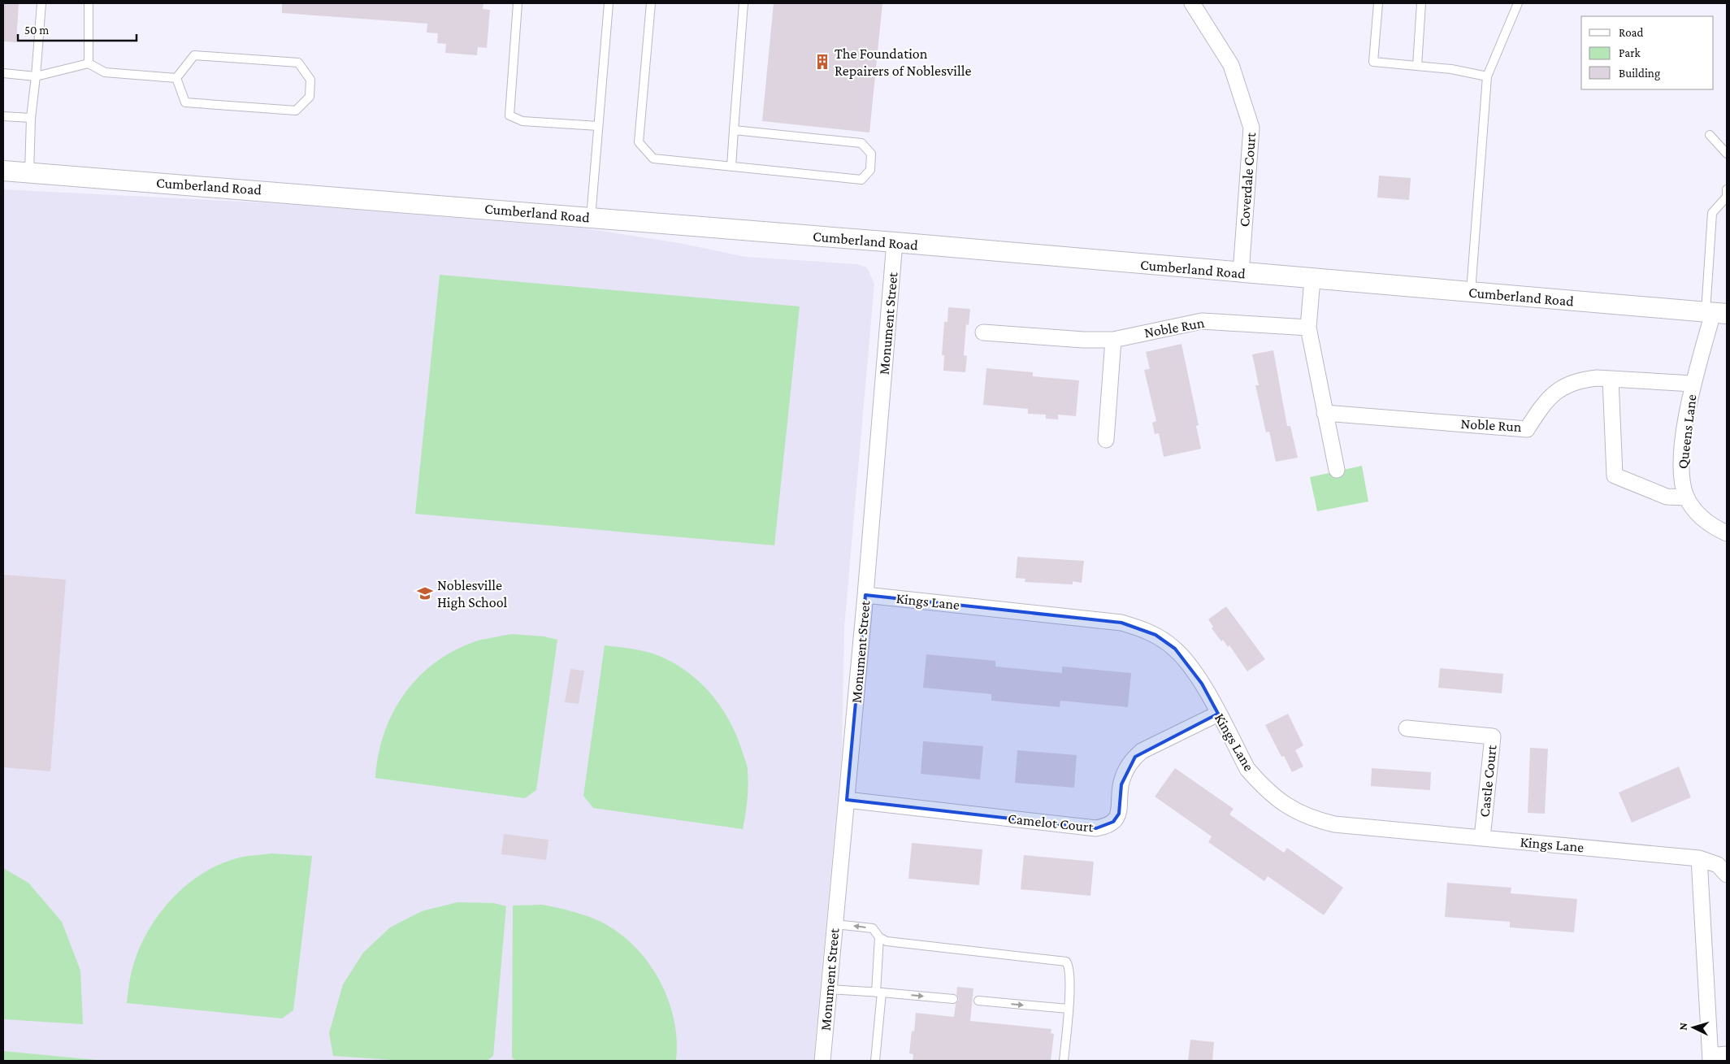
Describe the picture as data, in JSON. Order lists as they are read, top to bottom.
{
  "streets": {
    "street": [
      "Coverdale Court",
      "Cumberland Road",
      "Monument Street",
      "Noble Run",
      "Queens Lane",
      "Kings Lane",
      "Castle Court",
      "Camelot Court"
    ]
  },
  "crossings": [
    ["Coverdale Court", "Cumberland Road"],
    ["Cumberland Road", "Monument Street"],
    ["Cumberland Road", "Queens Lane"],
    ["Monument Street", "Kings Lane"],
    ["Monument Street", "Camelot Court"],
    ["Noble Run", "Queens Lane"],
    ["Kings Lane", "Castle Court"],
    ["Kings Lane", "Camelot Court"]
  ],
  "places": {
    "building": ["The Foundation Repairers of Noblesville"],
    "school or university": ["Noblesville High School"]
  },
  "legend": ["Road", "Park", "Building"],
  "scale_bar": "50 m",
  "north": "left"
}
